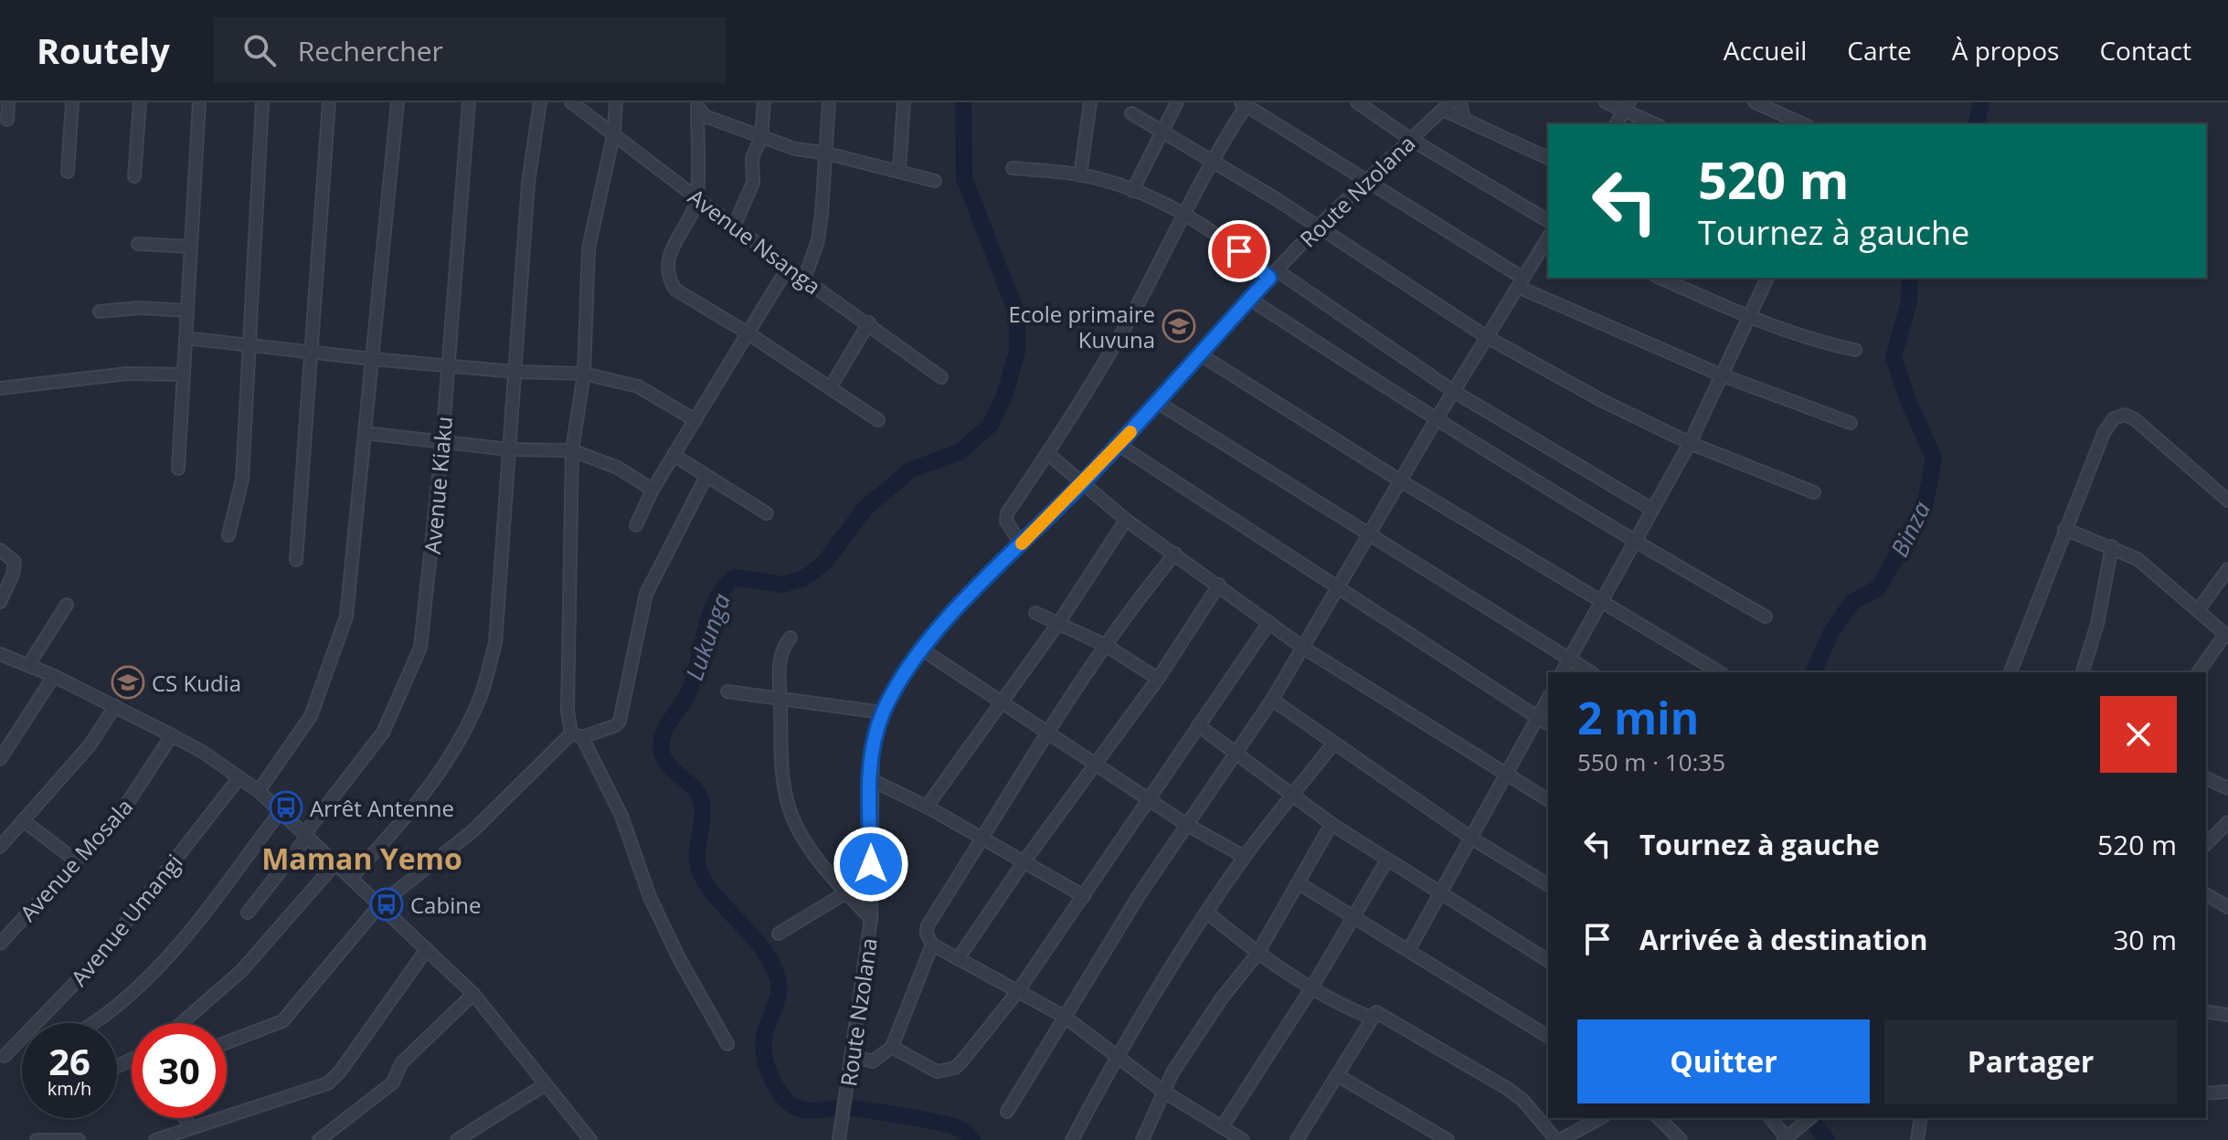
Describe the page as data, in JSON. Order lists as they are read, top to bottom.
{
  "streets": {
    "street": [
      "Route Nzolana",
      "Avenue Nsanga",
      "Avenue Kiaku",
      "Avenue Mosala",
      "Avenue Umangi"
    ]
  },
  "districts": ["Maman Yemo"],
  "water": ["Binza", "Lukunga"],
  "places": {
    "school or university": ["Ecole primaire Kuvuna", "CS Kudia"],
    "bus stop": ["Arrêt Antenne", "Cabine"]
  },
  "page": {
    "header": "Routely",
    "search": "Rechercher",
    "nav": [
      "Accueil",
      "Carte",
      "À propos",
      "Contact"
    ],
    "turn": ["520 m", "Tournez à gauche"],
    "heading": ["2 min", "550 m · 10:35"],
    "list": [
      {
        "name": "Tournez à gauche",
        "value": "520 m"
      },
      {
        "name": "Arrivée à destination",
        "value": "30 m"
      }
    ],
    "buttons": ["Quitter", "Partager"],
    "speed": "26 km/h",
    "limit": "30"
  }
}
